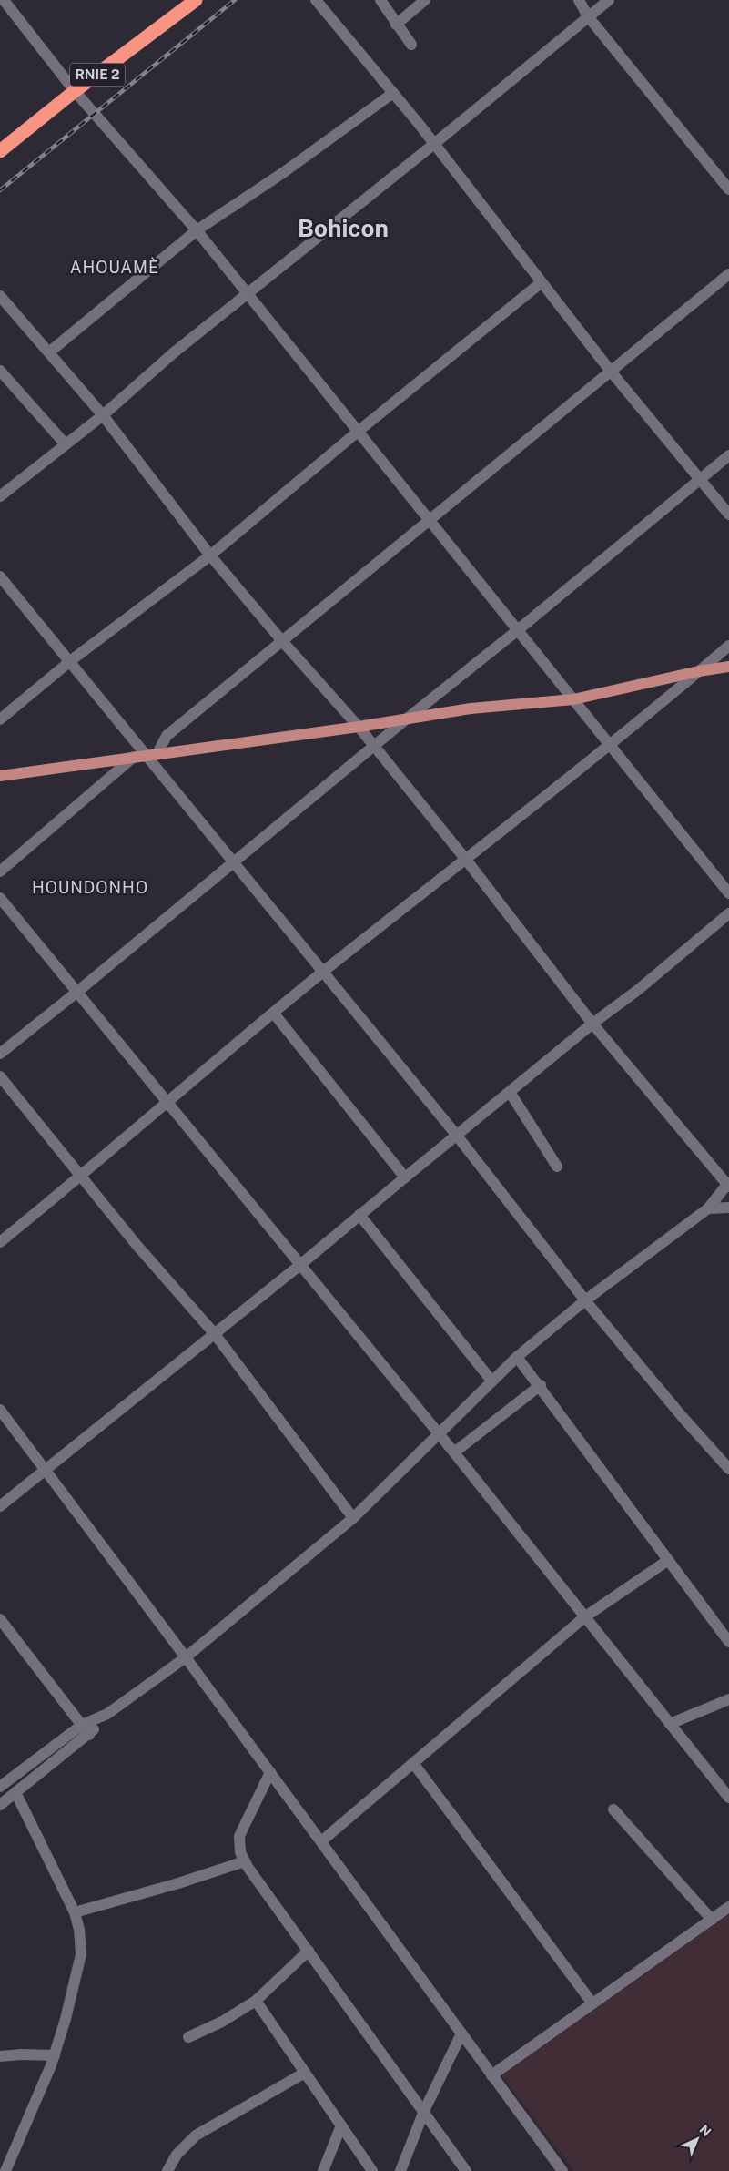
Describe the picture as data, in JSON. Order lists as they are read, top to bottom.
{
  "streets": {
    "highway": ["RNIE 2"]
  },
  "districts": ["Bohicon", "AHOUAMÈ", "HOUNDONHO"],
  "north": "top right"
}
